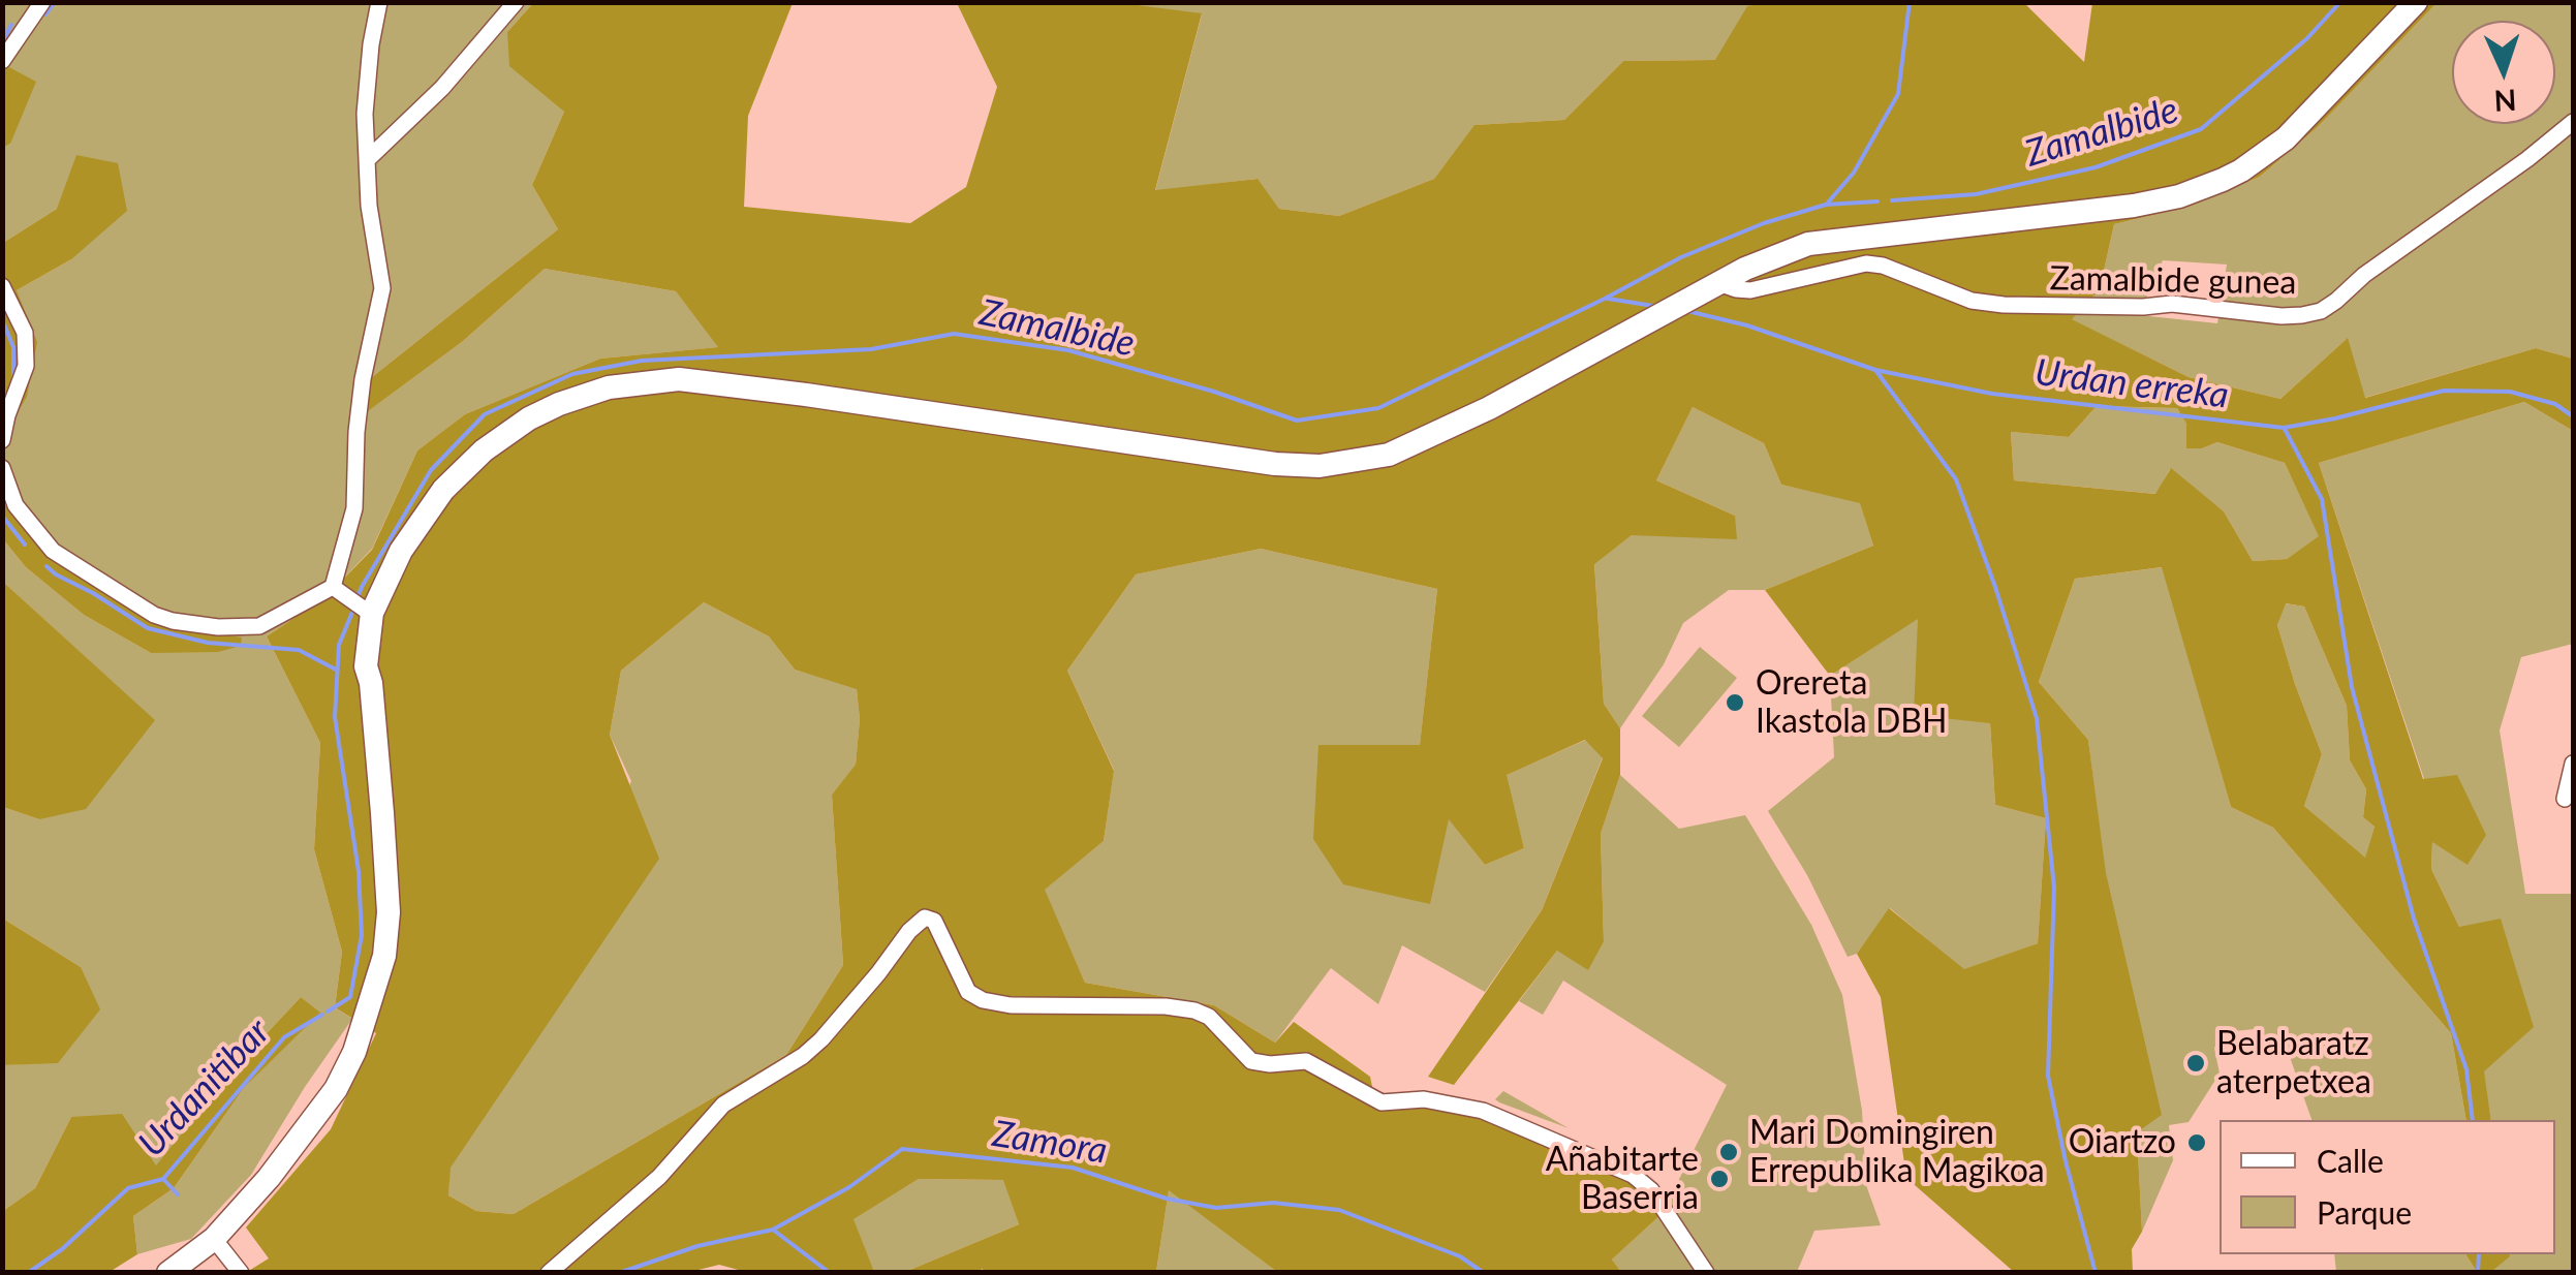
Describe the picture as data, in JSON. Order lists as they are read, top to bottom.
{
  "streets": {
    "street": ["Zamalbide gunea"]
  },
  "water": [
    "Zamalbide",
    "Urdan erreka",
    "Urdanitibar",
    "Zamora"
  ],
  "places": [
    "Orereta Ikastola DBH",
    "Belabaratz aterpetxea",
    "Oiartzo",
    "Mari Domingiren Errepublika Magikoa",
    "Añabitarte Baserria"
  ],
  "legend": ["Calle", "Parque"],
  "north": "bottom"
}
